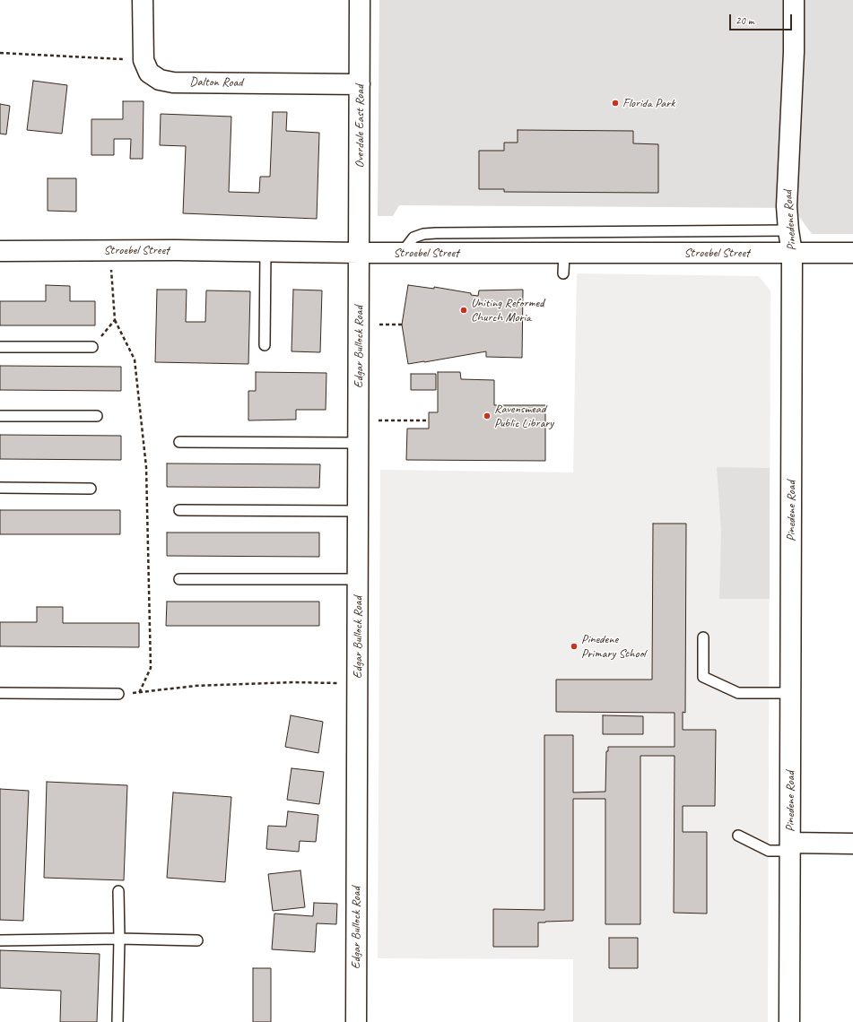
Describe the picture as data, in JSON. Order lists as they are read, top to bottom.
{
  "streets": {
    "street": [
      "Dalton Road",
      "Overdale East Road",
      "Pinedene Road",
      "Stroebel Street",
      "Edgar Bullock Road"
    ]
  },
  "crossings": [
    ["Dalton Road", "Overdale East Road"],
    ["Overdale East Road", "Stroebel Street"],
    ["Overdale East Road", "Edgar Bullock Road"],
    ["Pinedene Road", "Stroebel Street"],
    ["Stroebel Street", "Edgar Bullock Road"]
  ],
  "places": [
    "Florida Park",
    "Uniting Reformed Church Moria",
    "Ravensmead Public Library",
    "Pinedene Primary School"
  ],
  "scale_bar": "20 m"
}
